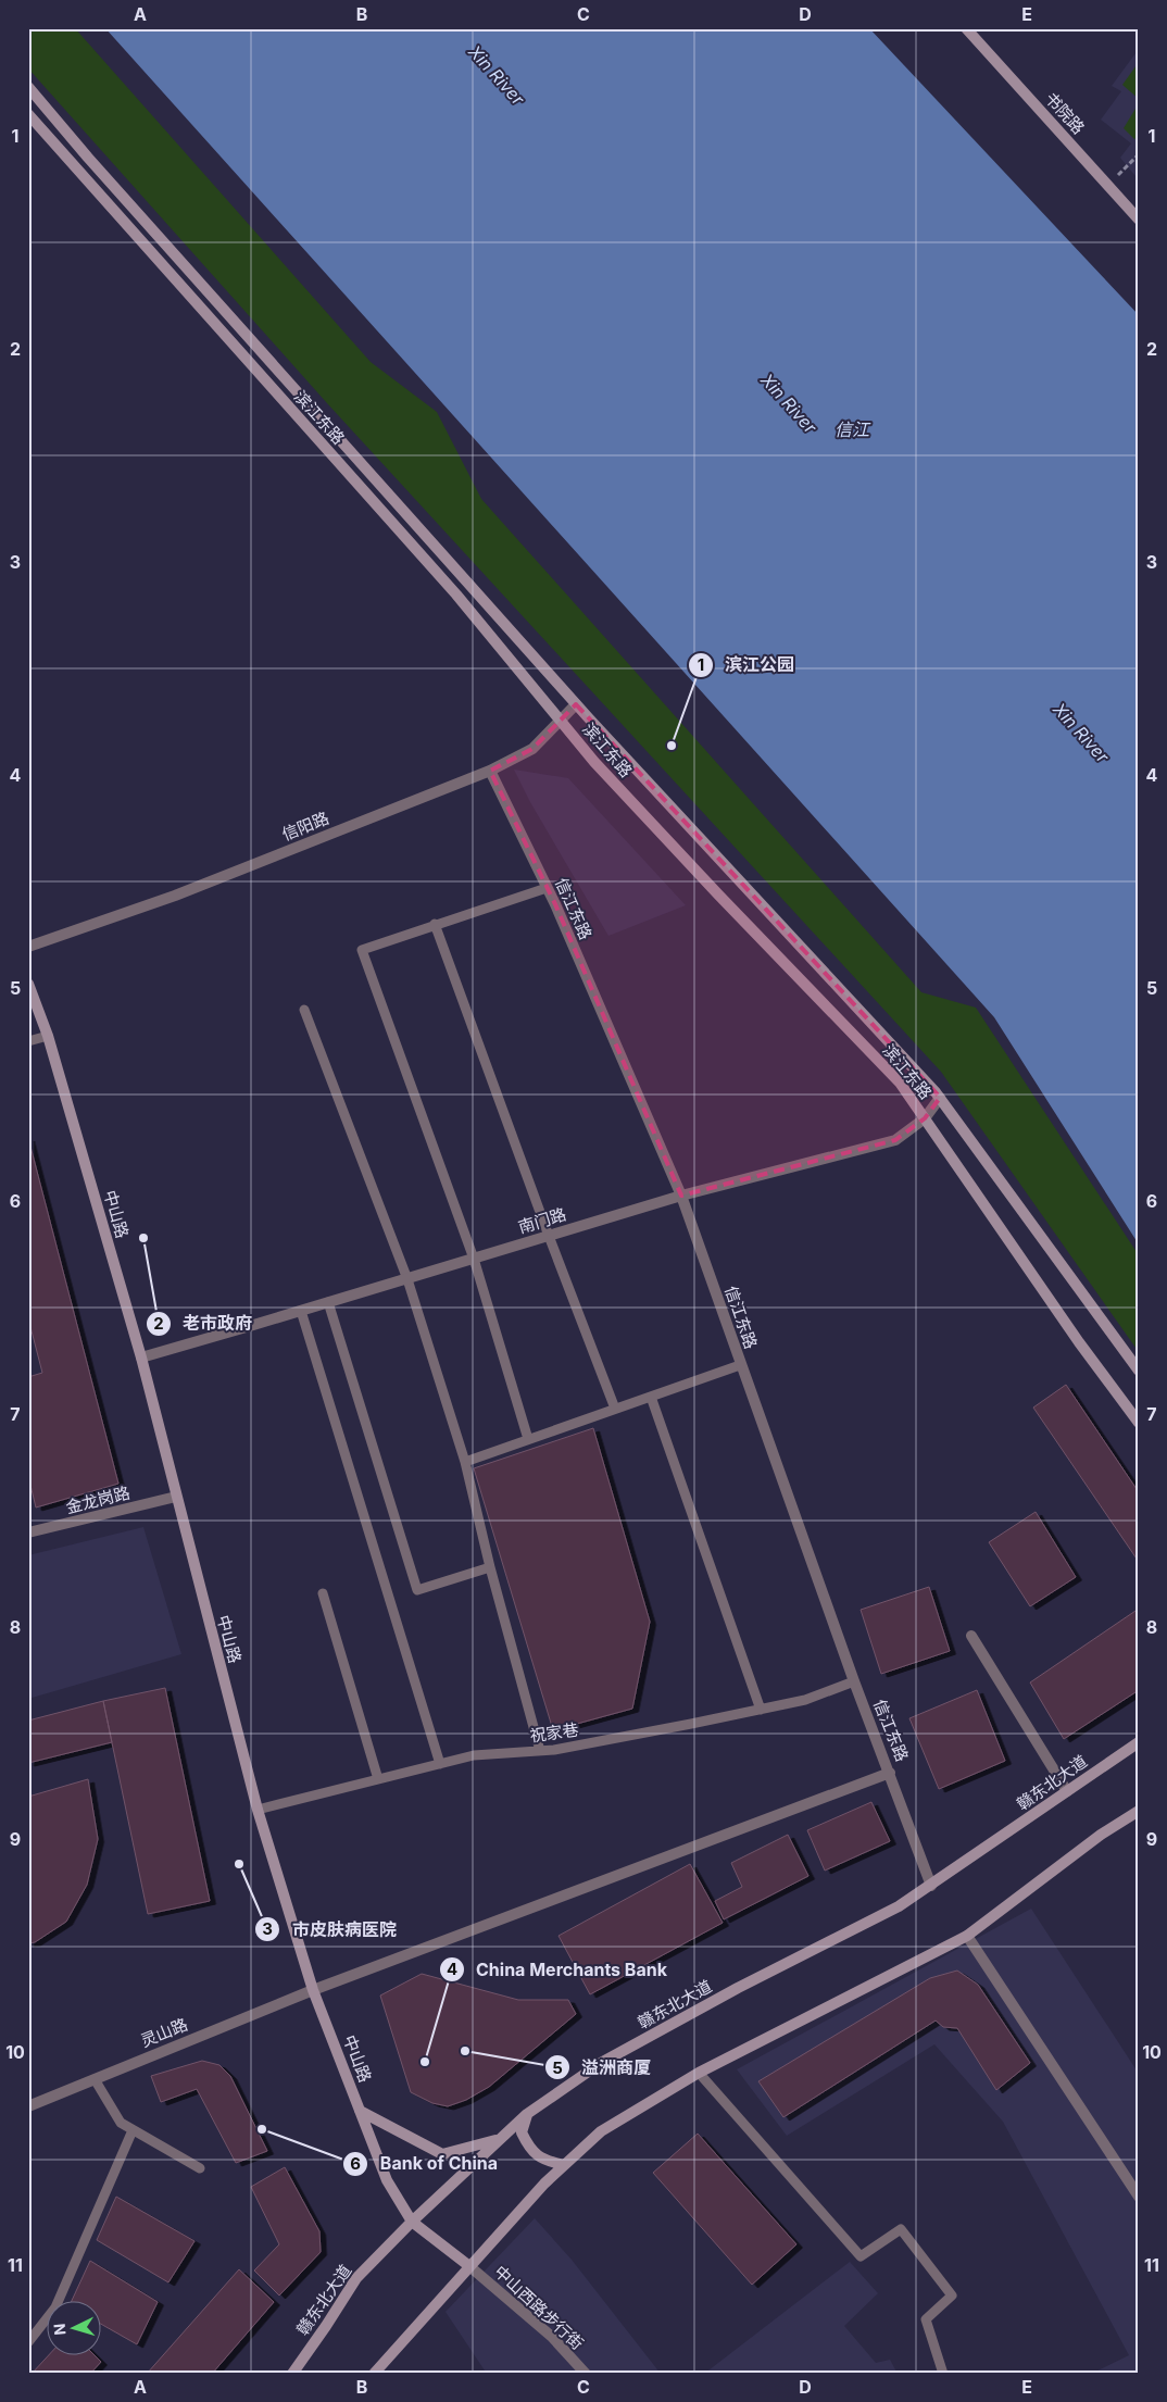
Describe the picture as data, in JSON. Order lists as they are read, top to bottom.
{
  "streets": {
    "main road": [
      "书院路",
      "滨江东路",
      "中山路",
      "赣东北大道"
    ],
    "street": [
      "信阳路",
      "信江东路",
      "南门路",
      "金龙岗路",
      "灵山路",
      "中山西路步行街"
    ],
    "lane": ["祝家巷"]
  },
  "crossings": [
    ["滨江东路", "信阳路"],
    ["滨江东路", "南门路"],
    ["信阳路", "信江东路"],
    ["信江东路", "南门路"],
    ["信江东路", "祝家巷"],
    ["信江东路", "赣东北大道"],
    ["信江东路", "灵山路"],
    ["中山路", "南门路"],
    ["中山路", "金龙岗路"],
    ["中山路", "祝家巷"],
    ["中山路", "赣东北大道"],
    ["中山路", "灵山路"],
    ["中山路", "中山西路步行街"]
  ],
  "water": ["Xin River", "信江"],
  "places": [
    "滨江公园",
    "老市政府",
    "市皮肤病医院",
    "溢洲商厦",
    "China Merchants Bank",
    "Bank of China"
  ],
  "north": "left",
  "grid": {
    "columns": [
      "A",
      "B",
      "C",
      "D",
      "E"
    ],
    "rows": [
      "1",
      "2",
      "3",
      "4",
      "5",
      "6",
      "7",
      "8",
      "9",
      "10",
      "11"
    ]
  }
}
